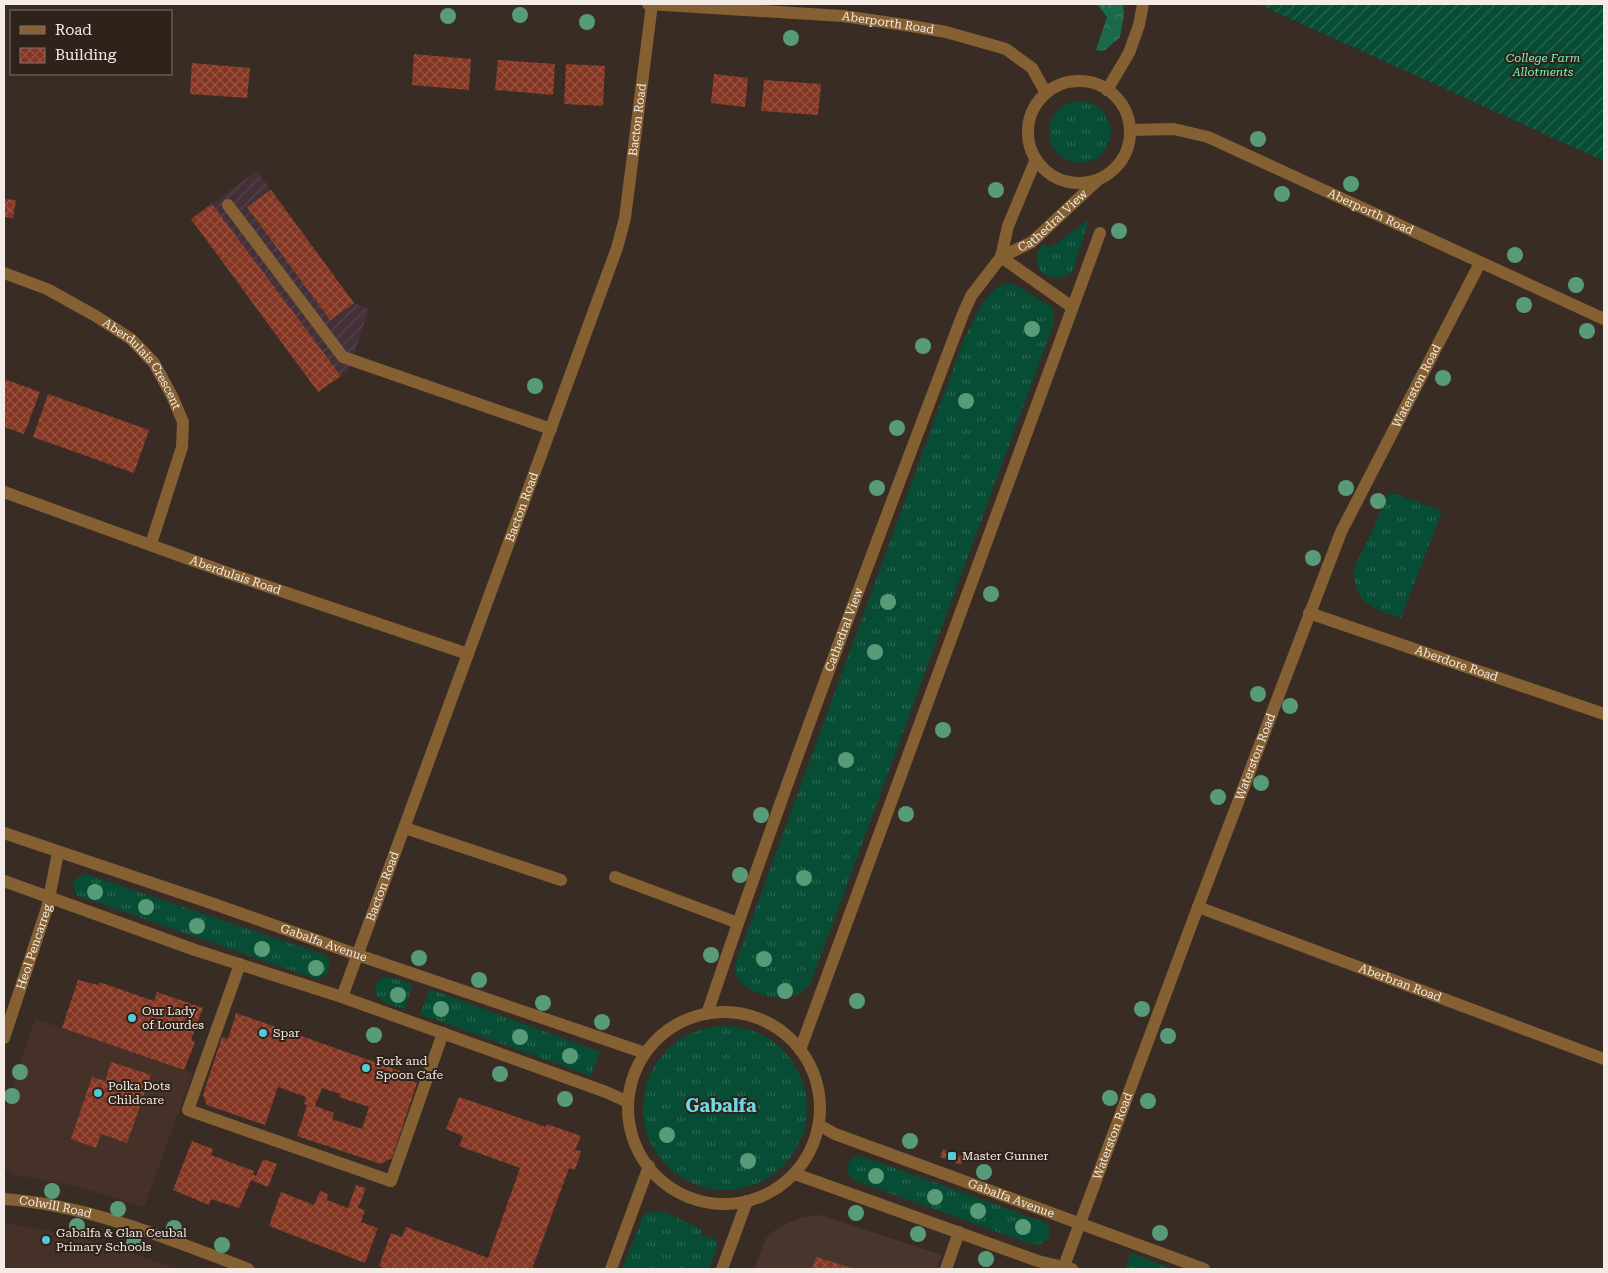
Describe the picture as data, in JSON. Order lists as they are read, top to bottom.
{
  "streets": {
    "street": [
      "Aberporth Road",
      "Bacton Road",
      "Cathedral View",
      "Aberdulais Crescent",
      "Waterston Road",
      "Aberdulais Road",
      "Aberdore Road",
      "Gabalfa Avenue",
      "Heol Pencarreg",
      "Aberbran Road",
      "Colwill Road"
    ]
  },
  "crossings": [
    ["Aberporth Road", "Bacton Road"],
    ["Aberporth Road", "Cathedral View"],
    ["Aberporth Road", "Waterston Road"],
    ["Bacton Road", "Aberdulais Road"],
    ["Bacton Road", "Gabalfa Avenue"],
    ["Aberdulais Crescent", "Aberdulais Road"],
    ["Waterston Road", "Aberdore Road"],
    ["Waterston Road", "Gabalfa Avenue"],
    ["Waterston Road", "Aberbran Road"],
    ["Gabalfa Avenue", "Heol Pencarreg"]
  ],
  "districts": ["Gabalfa"],
  "parks": ["College Farm Allotments"],
  "places": {
    "other": [
      "Our Lady of Lourdes",
      "Spar",
      "Fork and Spoon Cafe",
      "Polka Dots Childcare",
      "Gabalfa & Glan Ceubal Primary Schools"
    ],
    "transit": ["Master Gunner"]
  },
  "legend": ["Road", "Building"]
}
